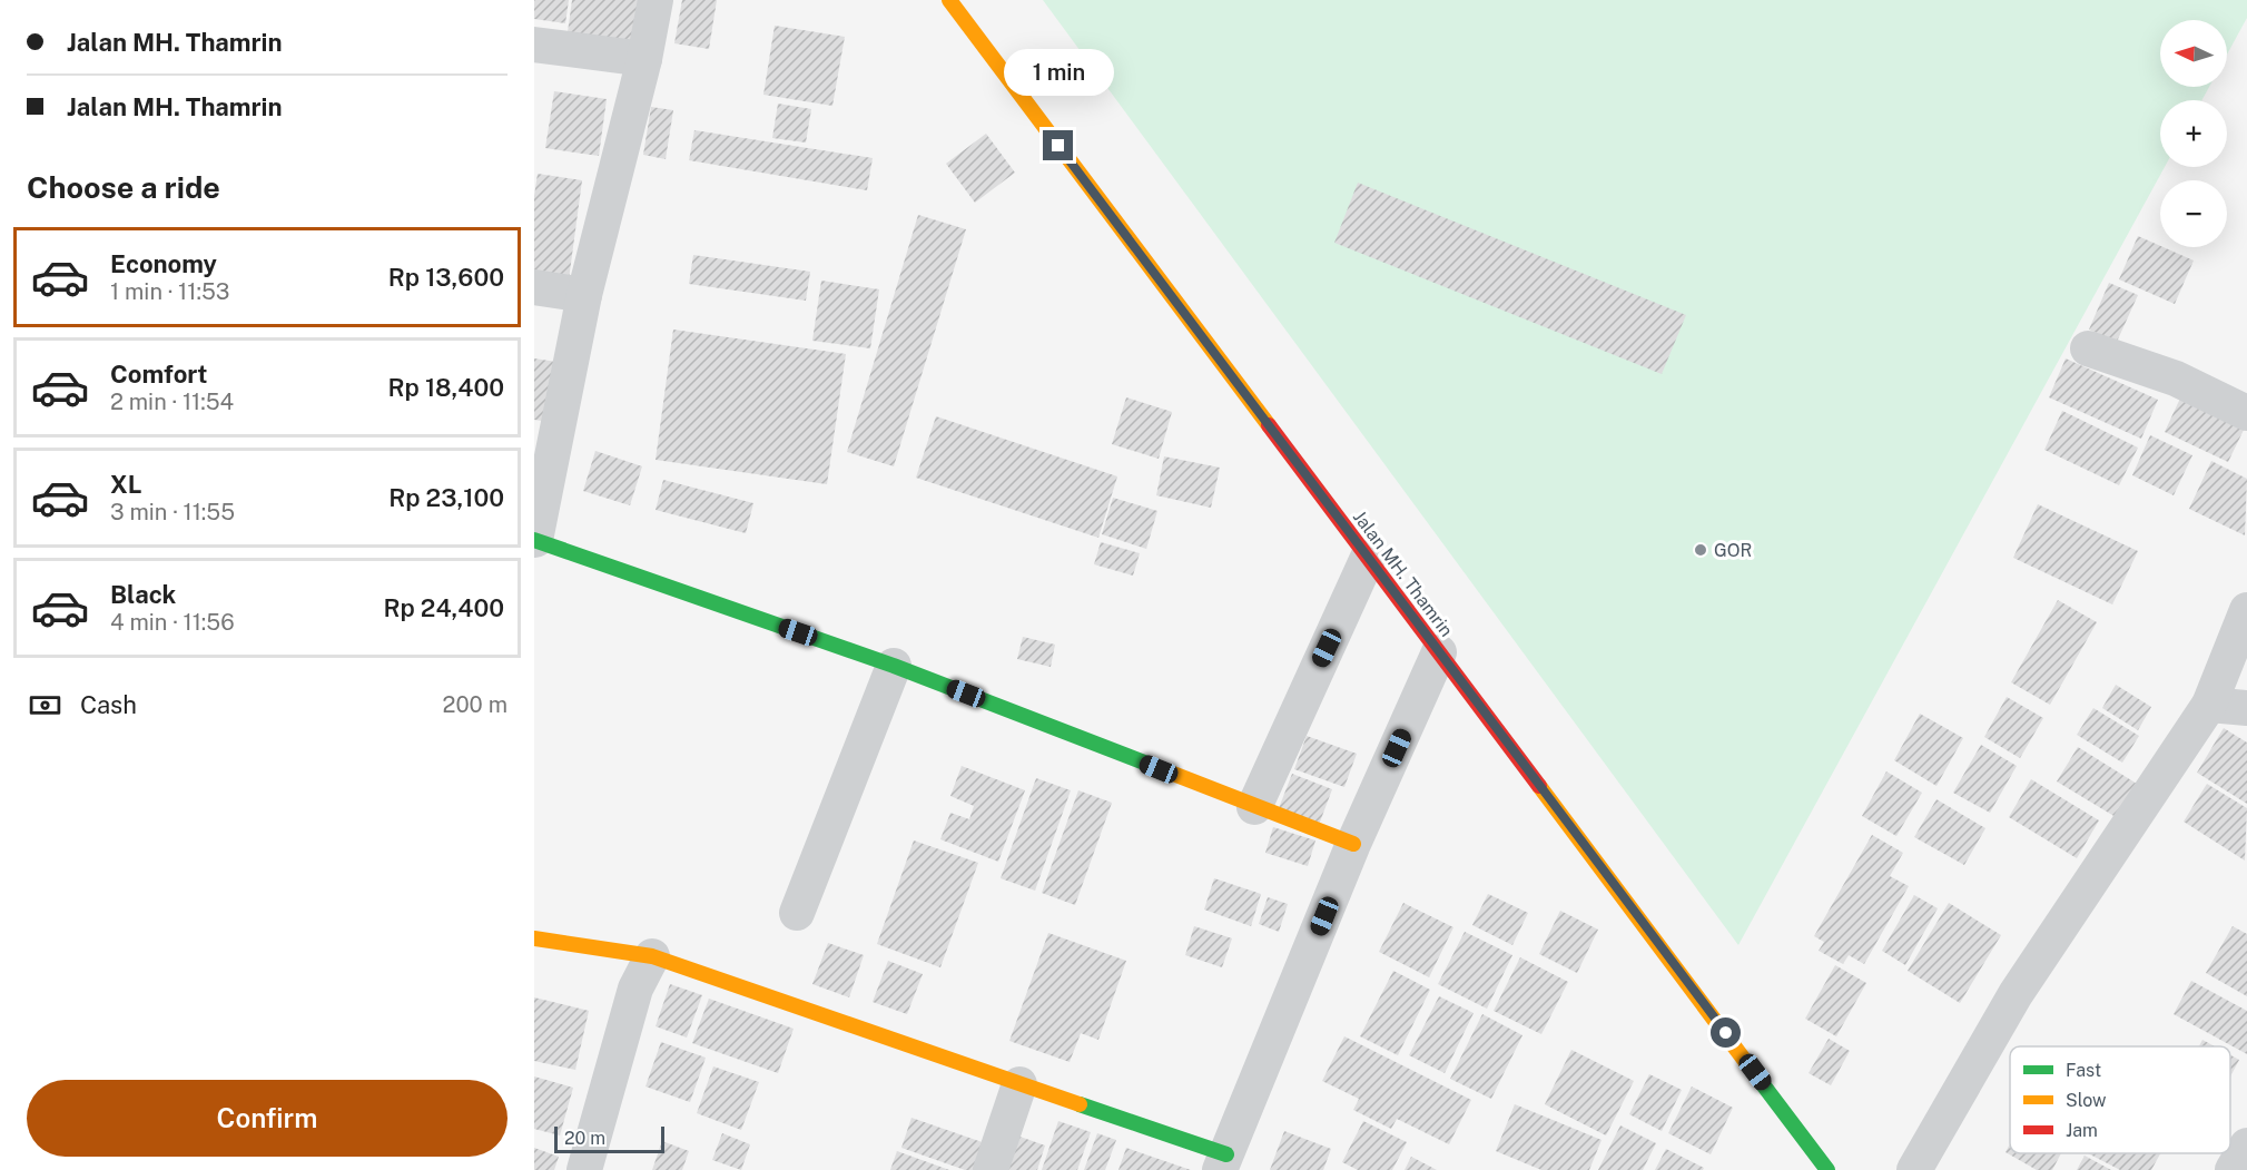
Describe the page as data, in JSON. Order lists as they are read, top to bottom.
{
  "streets": {
    "street": ["Jalan MH. Thamrin"]
  },
  "places": ["GOR"],
  "legend": ["Fast", "Slow", "Jam"],
  "scale_bar": "20 m",
  "north": "left",
  "page": {
    "banner": ["Jalan MH. Thamrin", "Jalan MH. Thamrin"],
    "map_buttons": ["+", "−"],
    "bubble": "1 min",
    "heading": "Choose a ride",
    "list": [
      {
        "name": "Economy",
        "note": "1 min · 11:53",
        "value": "Rp 13,600"
      },
      {
        "name": "Comfort",
        "note": "2 min · 11:54",
        "value": "Rp 18,400"
      },
      {
        "name": "XL",
        "note": "3 min · 11:55",
        "value": "Rp 23,100"
      },
      {
        "name": "Black",
        "note": "4 min · 11:56",
        "value": "Rp 24,400"
      }
    ],
    "pay": ["Cash", "200 m"],
    "buttons": "Confirm",
    "scale": "20 m"
  }
}
